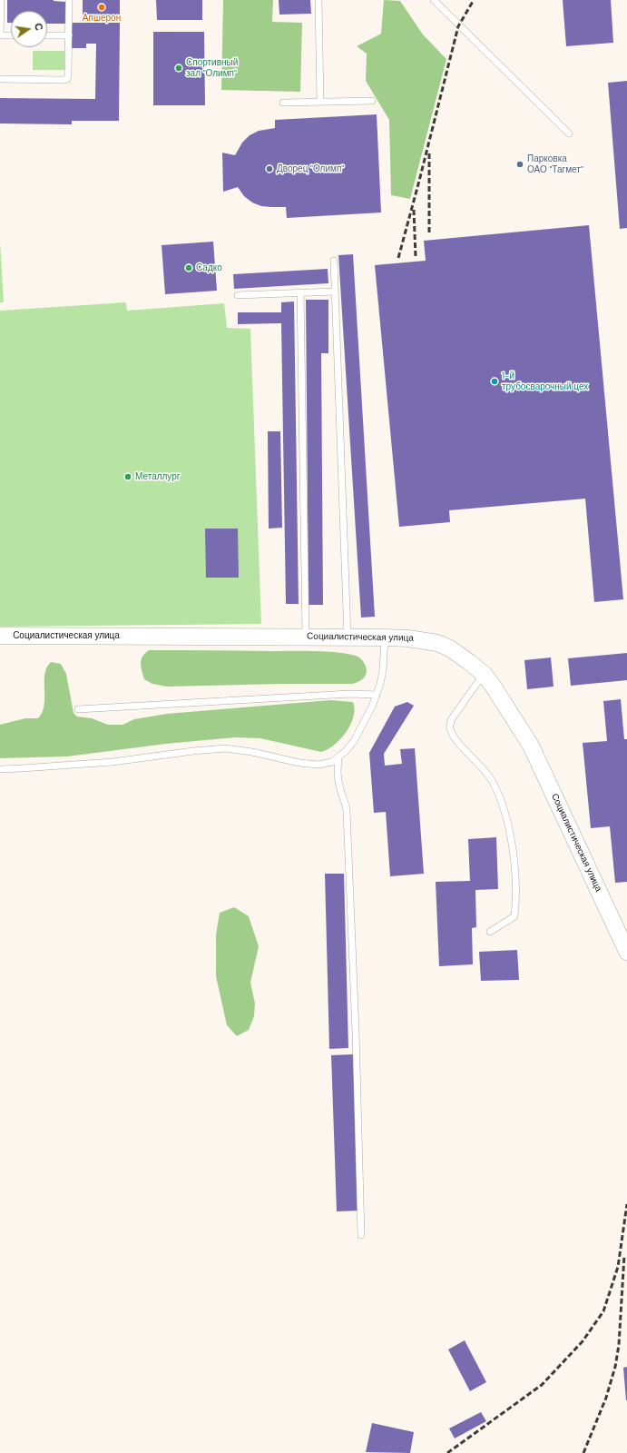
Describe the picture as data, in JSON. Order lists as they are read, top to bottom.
{
  "streets": {
    "street": ["Социалистическая улица"]
  },
  "places": [
    "Апшерон",
    "Спортивный зал \"Олимп\"",
    "Парковка ОАО \"Тагмет\"",
    "Дворец \"Олимп\"",
    "Садко",
    "1-й трубосварочный цех",
    "Металлург"
  ],
  "north": "right"
}
